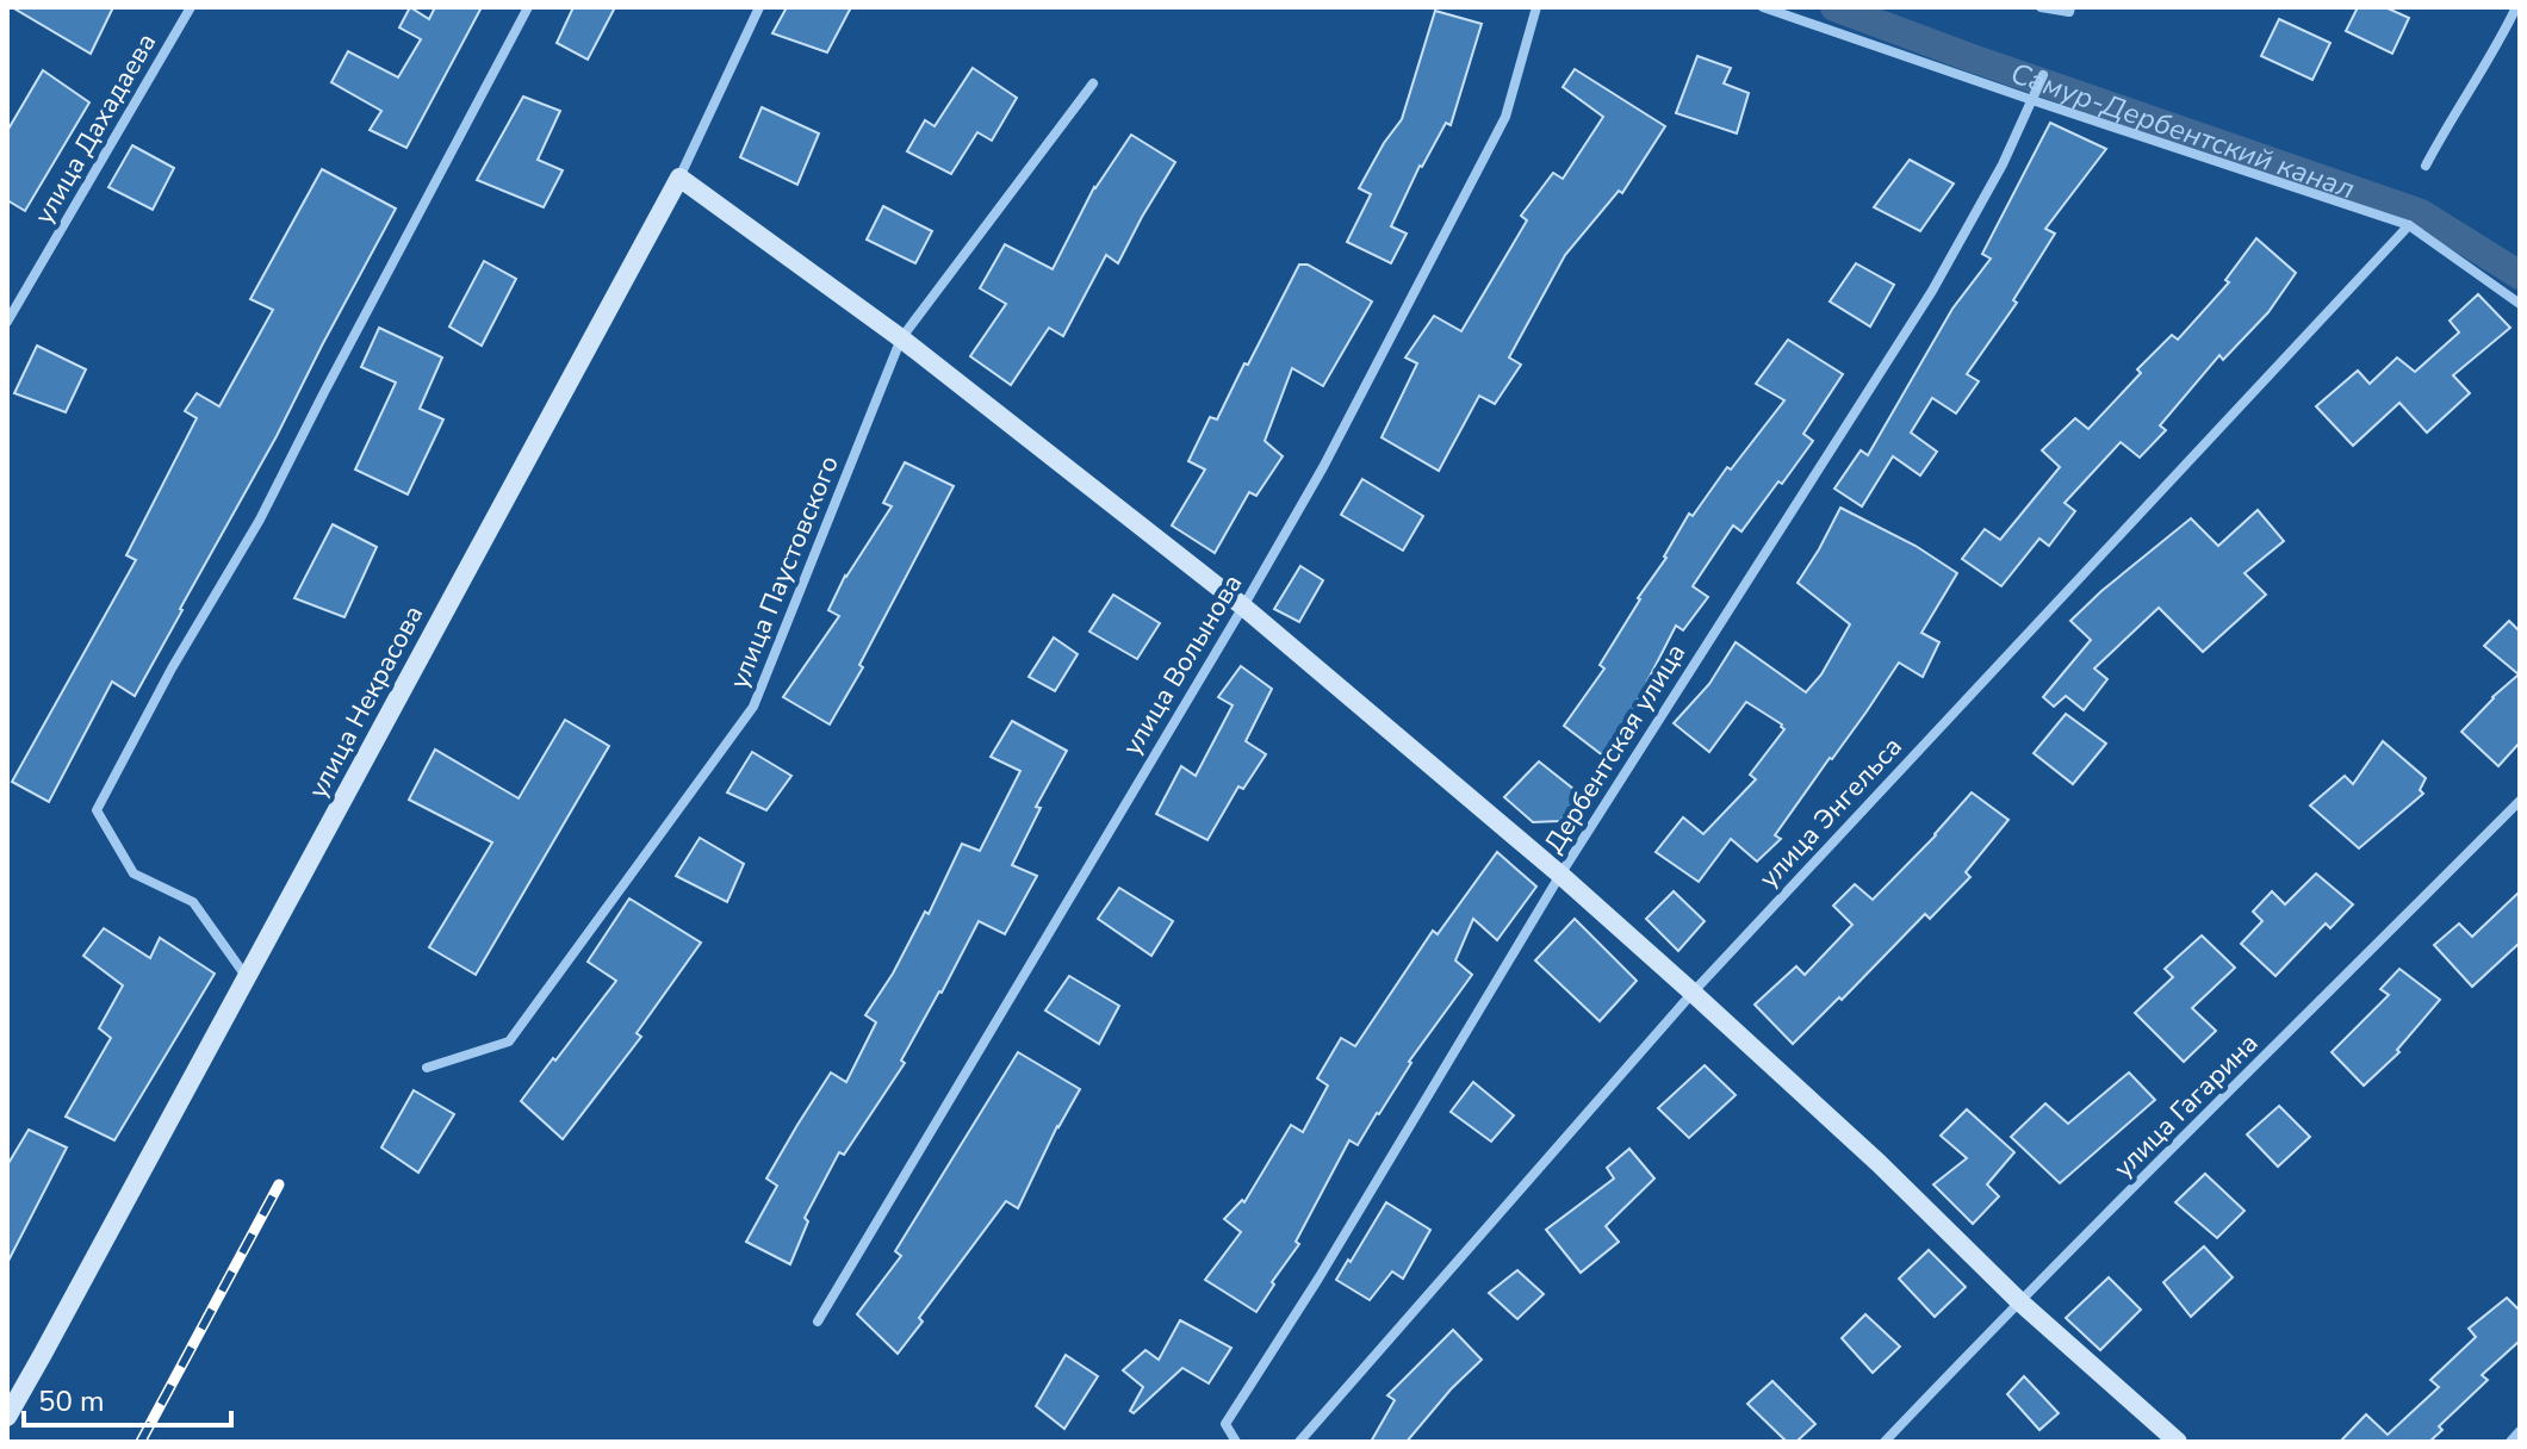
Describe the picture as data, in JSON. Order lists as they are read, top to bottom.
{
  "streets": {
    "street": [
      "улица Дахадаева",
      "улица Паустовского",
      "улица Волынова",
      "улица Некрасова",
      "Дербентская улица",
      "улица Энгельса",
      "улица Гагарина"
    ]
  },
  "water": ["Самур-Дербентский канал"],
  "scale_bar": "50 m"
}
